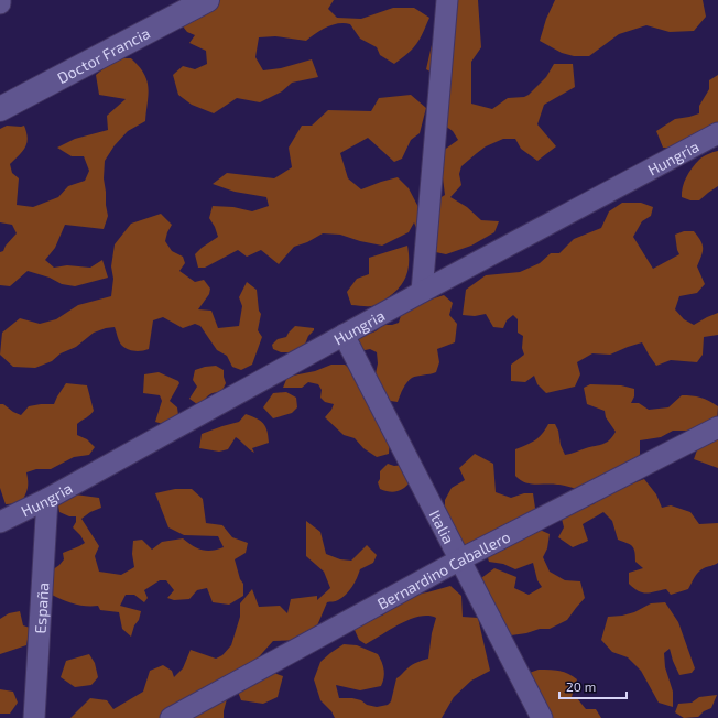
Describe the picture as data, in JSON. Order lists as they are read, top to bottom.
{
  "streets": {
    "street": [
      "Doctor Francia",
      "Hungria",
      "Italia",
      "Bernardino Caballero",
      "España"
    ]
  },
  "crossings": [
    ["Hungria", "Italia"],
    ["Hungria", "España"],
    ["Italia", "Bernardino Caballero"]
  ],
  "scale_bar": "20 m"
}
